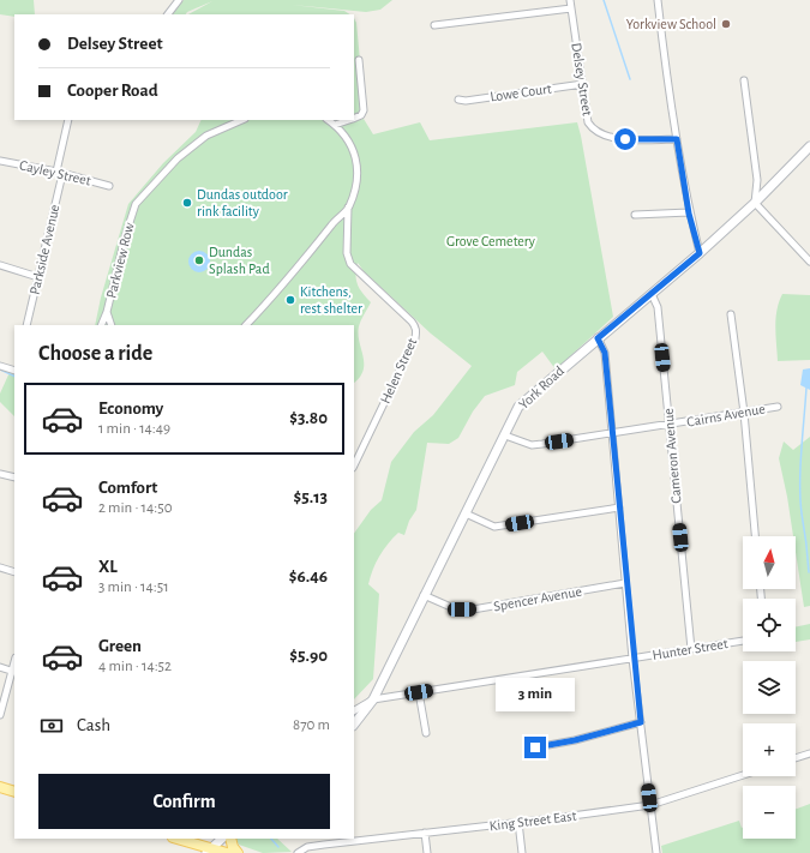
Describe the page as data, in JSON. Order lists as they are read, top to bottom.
{
  "streets": {
    "street": [
      "Delsey Street",
      "Lowe Court",
      "Cayley Street",
      "Parkside Avenue",
      "Parkview Row",
      "Helen Street",
      "York Road",
      "Cairns Avenue",
      "Cameron Avenue",
      "Spencer Avenue",
      "Hunter Street",
      "King Street East"
    ]
  },
  "crossings": [
    ["Delsey Street", "Lowe Court"],
    ["Cayley Street", "Parkside Avenue"],
    ["York Road", "Cairns Avenue"],
    ["York Road", "Cameron Avenue"],
    ["York Road", "Spencer Avenue"],
    ["York Road", "Hunter Street"],
    ["Cairns Avenue", "Cameron Avenue"],
    ["Cameron Avenue", "Hunter Street"]
  ],
  "parks": ["Grove Cemetery"],
  "places": [
    "Yorkview School",
    "Dundas outdoor rink facility",
    "Dundas Splash Pad",
    "Kitchens, rest shelter"
  ],
  "north": "top",
  "page": {
    "banner": ["Delsey Street", "Cooper Road"],
    "heading": "Choose a ride",
    "list": [
      {
        "name": "Economy",
        "note": "1 min · 14:49",
        "value": "$3.80"
      },
      {
        "name": "Comfort",
        "note": "2 min · 14:50",
        "value": "$5.13"
      },
      {
        "name": "XL",
        "note": "3 min · 14:51",
        "value": "$6.46"
      },
      {
        "name": "Green",
        "note": "4 min · 14:52",
        "value": "$5.90"
      }
    ],
    "map_buttons": ["+", "−"],
    "bubble": "3 min",
    "pay": ["Cash", "870 m"],
    "buttons": "Confirm"
  }
}
